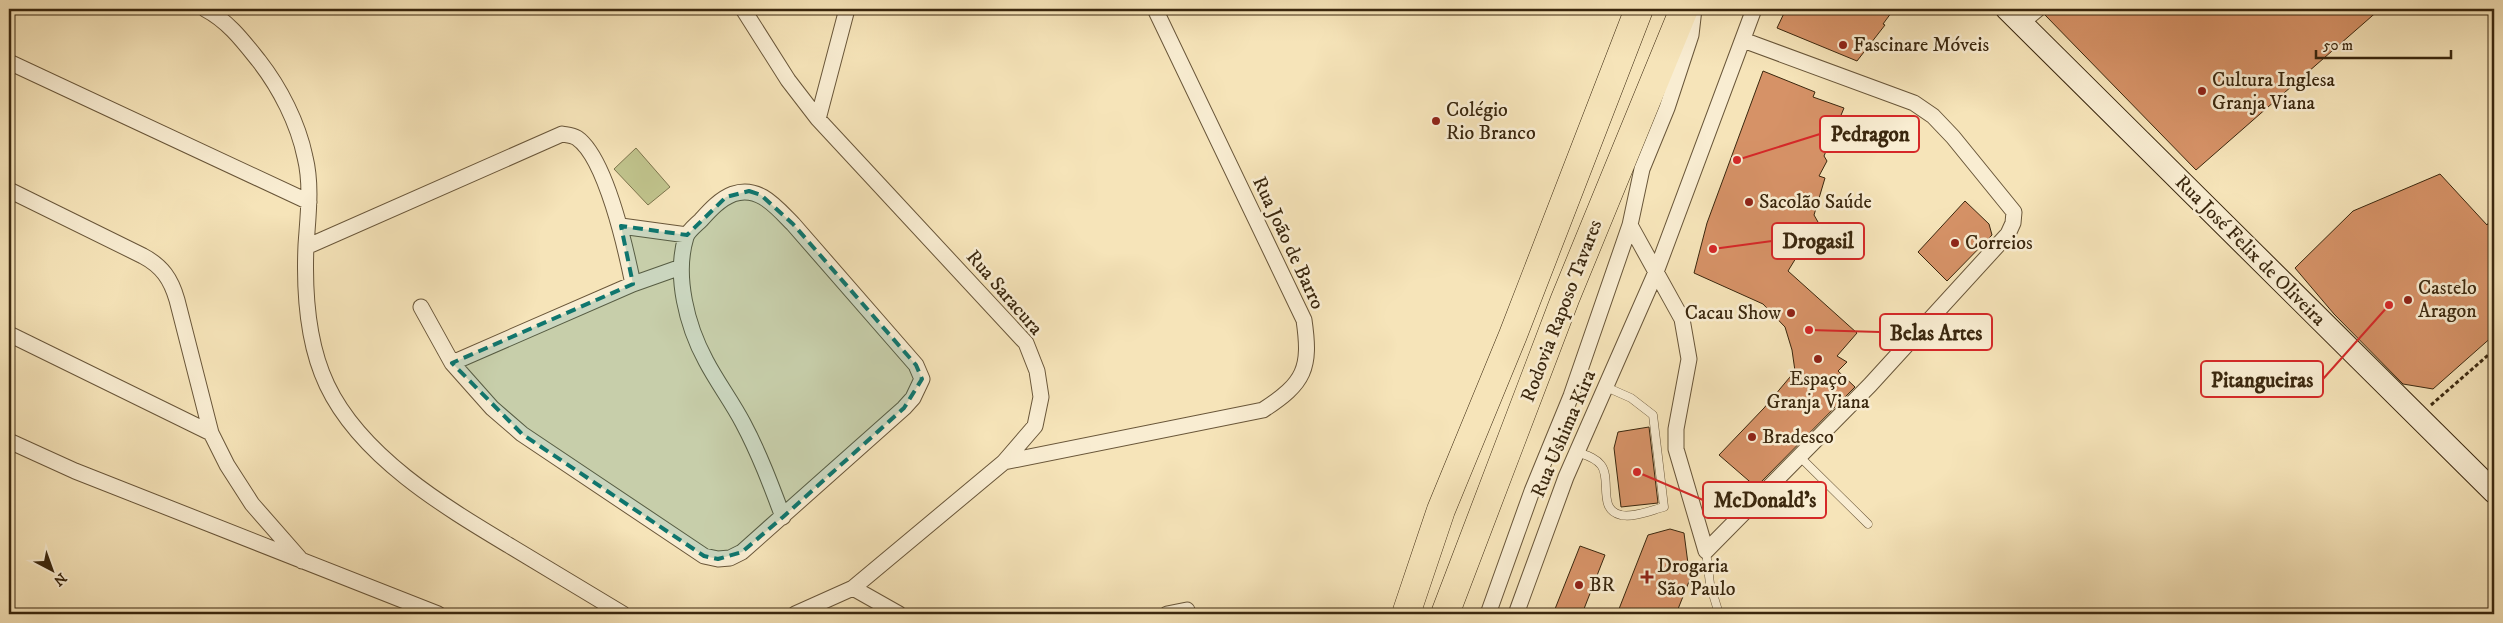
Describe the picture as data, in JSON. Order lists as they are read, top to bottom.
{
  "streets": {
    "highway": ["Rodovia Raposo Tavares"],
    "main road": ["Rua José Felix de Oliveira"],
    "street": ["Rua João de Barro", "Rua Saracura", "Rua Ushima Kira"]
  },
  "crossings": [
    ["Rua João de Barro", "Rua Saracura"]
  ],
  "places": {
    "other": [
      "Fascinare Móveis",
      "Cultura Inglesa Granja Viana",
      "Colégio Rio Branco",
      "Pedragon",
      "Sacolão Saúde",
      "Correios",
      "Drogasil",
      "Castelo Aragon",
      "Pitangueiras",
      "Cacau Show",
      "Belas Artes",
      "Espaço Granja Viana",
      "Bradesco",
      "McDonald's",
      "BR"
    ],
    "health": ["Drogaria São Paulo"]
  },
  "scale_bar": "50 m",
  "north": "bottom right"
}
